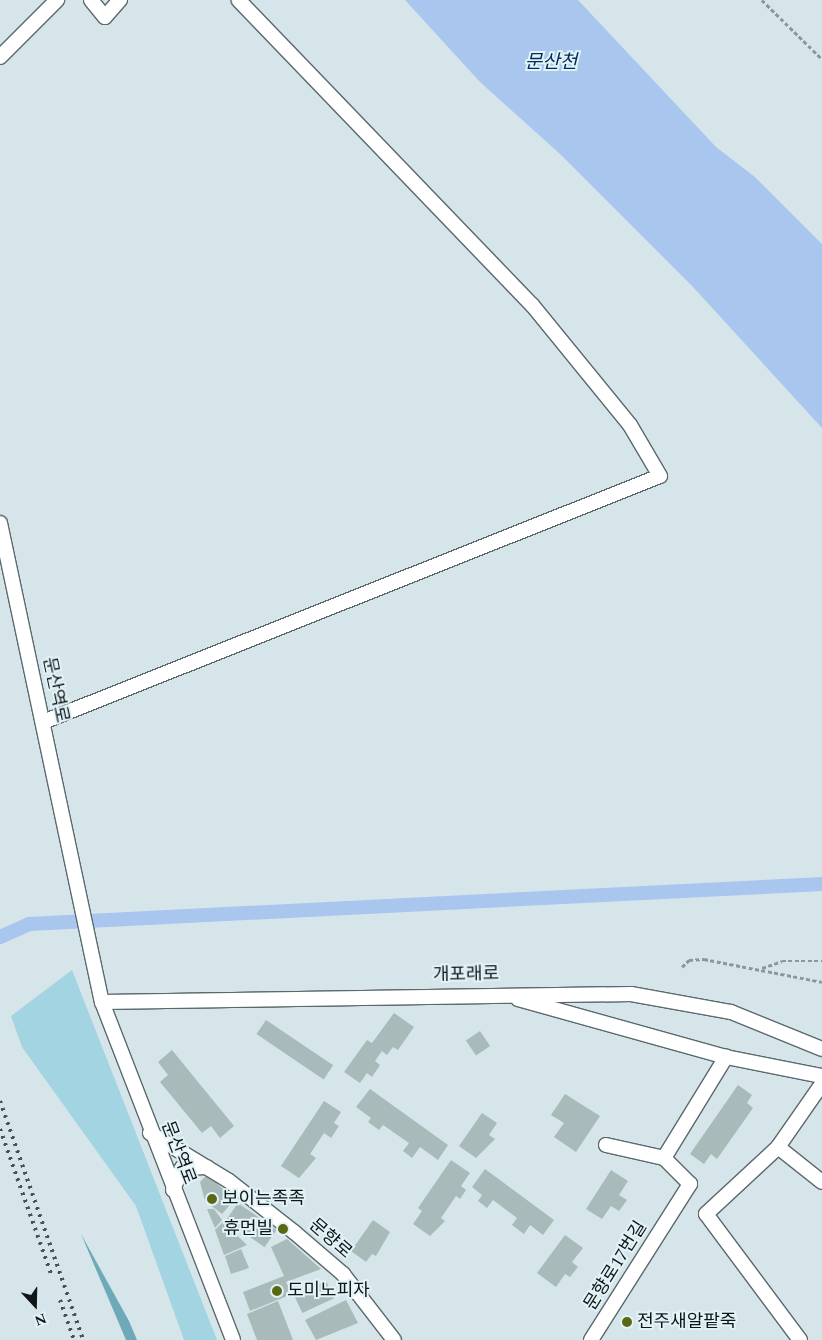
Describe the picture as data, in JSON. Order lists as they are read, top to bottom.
{
  "streets": {
    "street": [
      "문산역로",
      "개포래로",
      "문향로",
      "문향로17번길"
    ]
  },
  "crossings": [
    ["문산역로", "개포래로"],
    ["문산역로", "문향로"]
  ],
  "water": ["문산천"],
  "places": [
    "보이는족족",
    "휴먼빌",
    "도미노피자",
    "전주새알팥죽"
  ],
  "north": "bottom"
}
